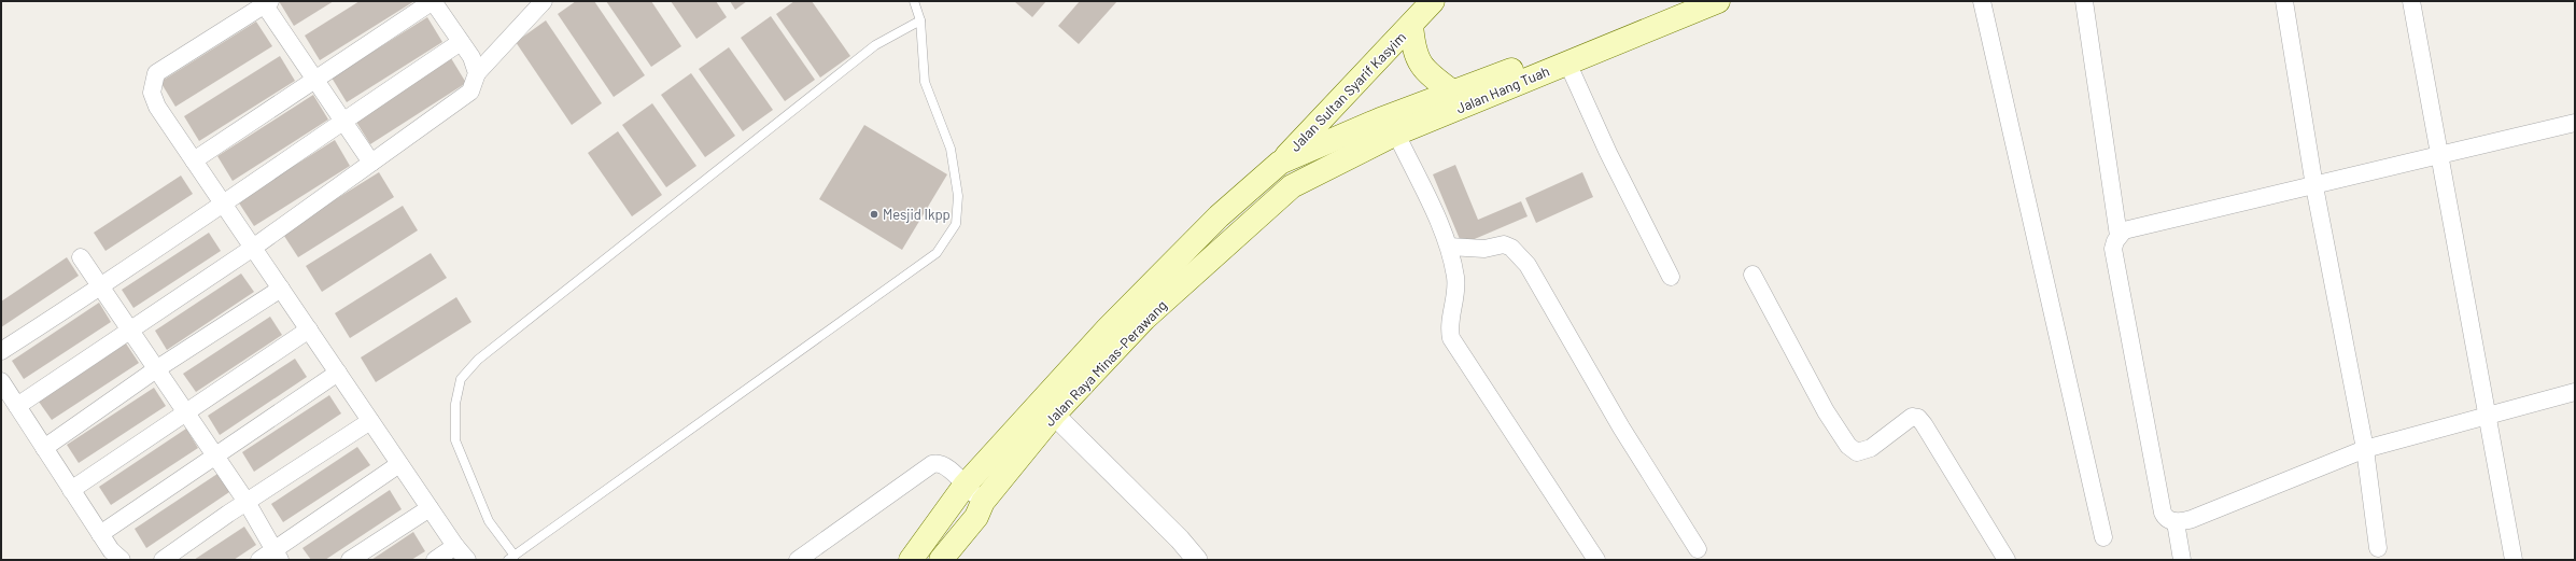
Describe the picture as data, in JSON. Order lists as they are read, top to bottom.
{
  "streets": {
    "main road": ["Jalan Hang Tuah", "Jalan Sultan Syarif Kasyim", "Jalan Raya Minas-Perawang"]
  },
  "crossings": [
    ["Jalan Hang Tuah", "Jalan Sultan Syarif Kasyim"],
    ["Jalan Hang Tuah", "Jalan Raya Minas-Perawang"],
    ["Jalan Sultan Syarif Kasyim", "Jalan Raya Minas-Perawang"]
  ],
  "places": ["Mesjid Ikpp"]
}
